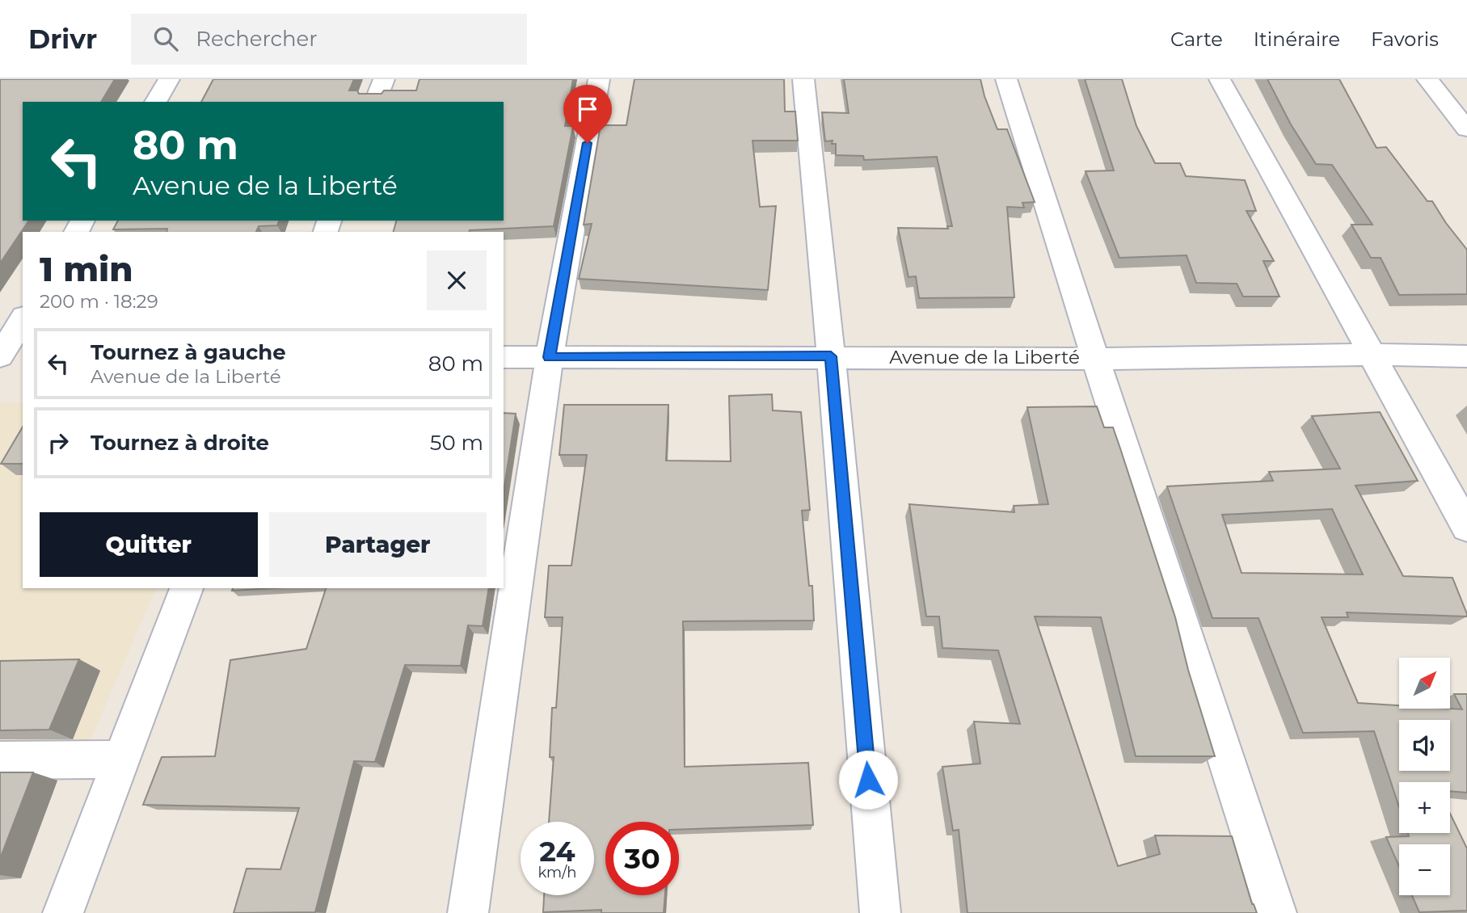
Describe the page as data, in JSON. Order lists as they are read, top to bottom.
{
  "streets": {
    "street": ["Avenue de la Liberté"]
  },
  "north": "top right",
  "page": {
    "header": "Drivr",
    "search": "Rechercher",
    "nav": ["Carte", "Itinéraire", "Favoris"],
    "turn": ["80 m", "Avenue de la Liberté"],
    "heading": ["1 min", "200 m · 18:29"],
    "list": [
      {
        "name": "Tournez à gauche",
        "note": "Avenue de la Liberté",
        "value": "80 m"
      },
      {
        "name": "Tournez à droite",
        "value": "50 m"
      }
    ],
    "buttons": ["Quitter", "Partager"],
    "map_buttons": ["+", "−"],
    "speed": "24 km/h",
    "limit": "30"
  }
}
